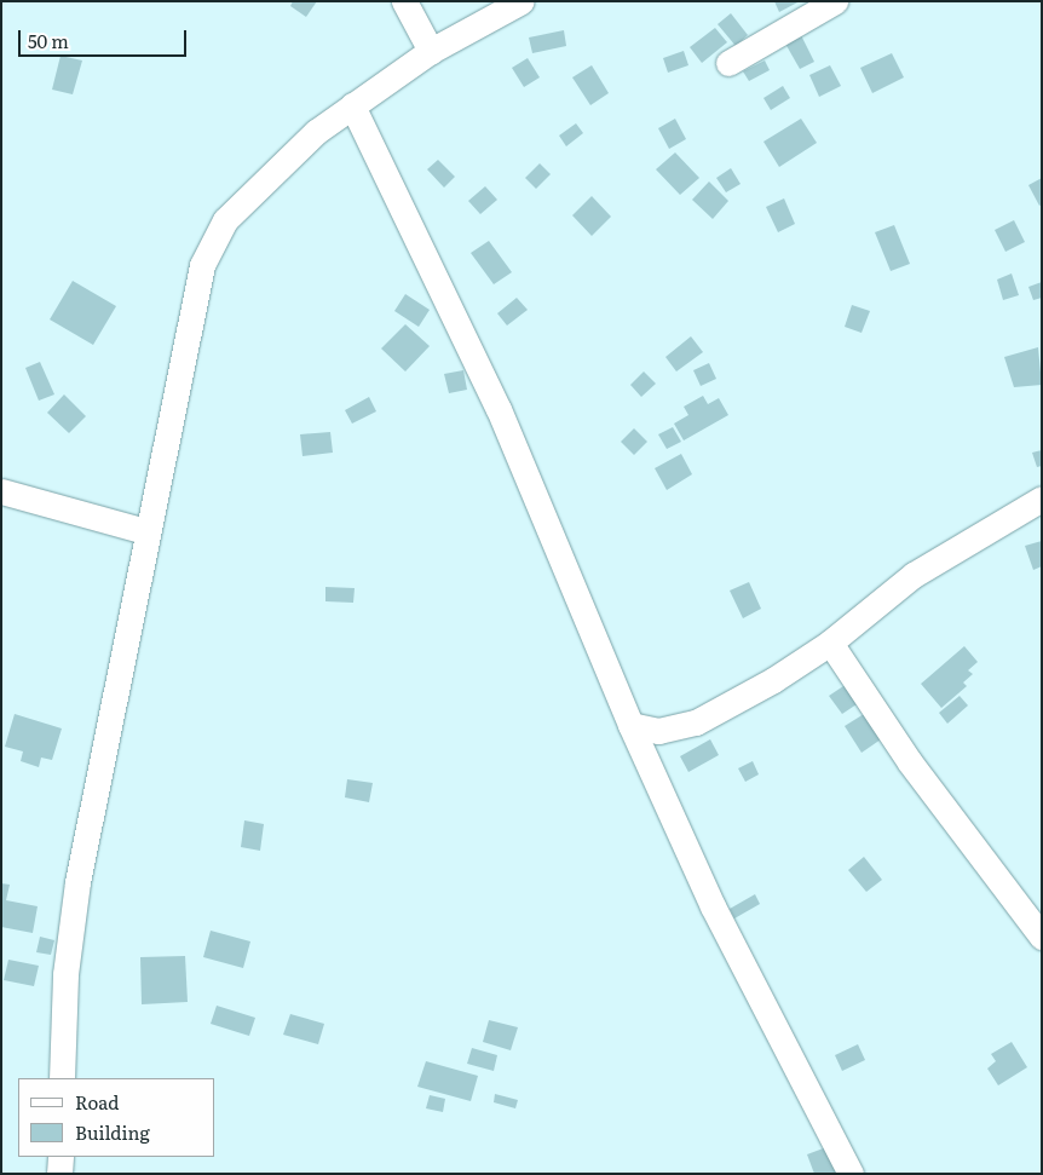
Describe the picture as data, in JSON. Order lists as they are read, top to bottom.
{
  "legend": ["Road", "Building"],
  "scale_bar": "50 m"
}
